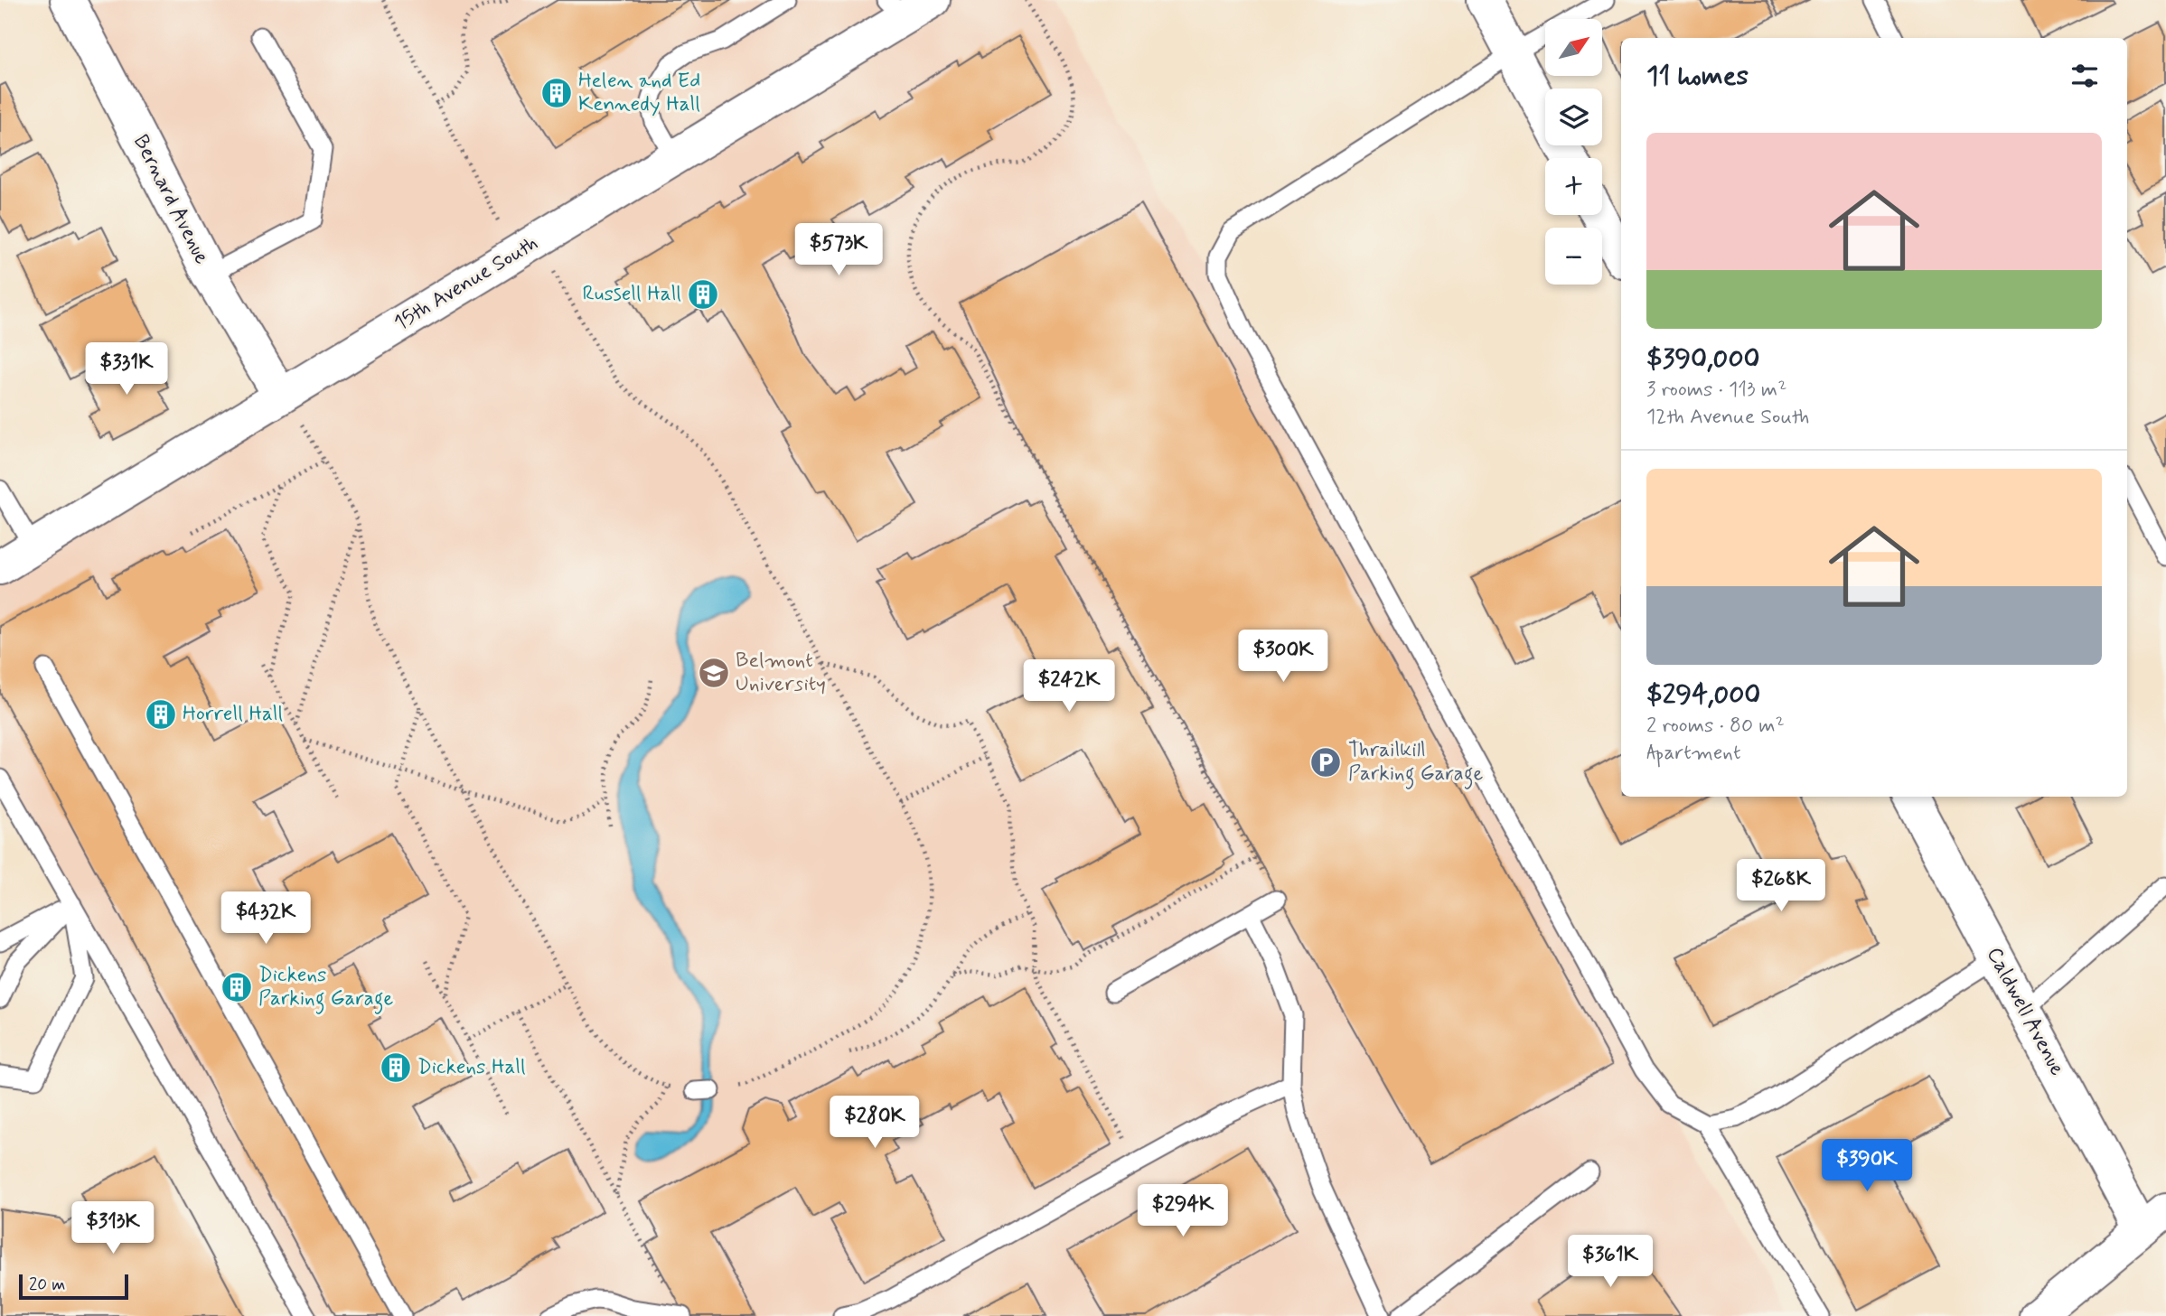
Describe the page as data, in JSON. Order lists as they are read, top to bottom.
{
  "streets": {
    "street": ["Bernard Avenue", "15th Avenue South", "Caldwell Avenue"]
  },
  "crossings": [
    ["Bernard Avenue", "15th Avenue South"]
  ],
  "places": {
    "building": [
      "Helen and Ed Kennedy Hall",
      "Russell Hall",
      "Horrell Hall",
      "Dickens Parking Garage",
      "Dickens Hall"
    ],
    "school or university": ["Belmont University"],
    "parking": ["Thrailkill Parking Garage"]
  },
  "scale_bar": "20 m",
  "north": "top right",
  "page": {
    "map_buttons": ["+", "−"],
    "heading": "11 homes",
    "list": [
      {
        "name": "$390,000",
        "note": "3 rooms · 113 m² · 12th Avenue South"
      },
      {
        "name": "$294,000",
        "note": "2 rooms · 80 m² · Apartment"
      }
    ],
    "price": [
      "$573K",
      "$331K",
      "$300K",
      "$242K",
      "$268K",
      "$432K",
      "$280K",
      "$390K",
      "$294K",
      "$313K",
      "$361K"
    ],
    "scale": "20 m"
  }
}
